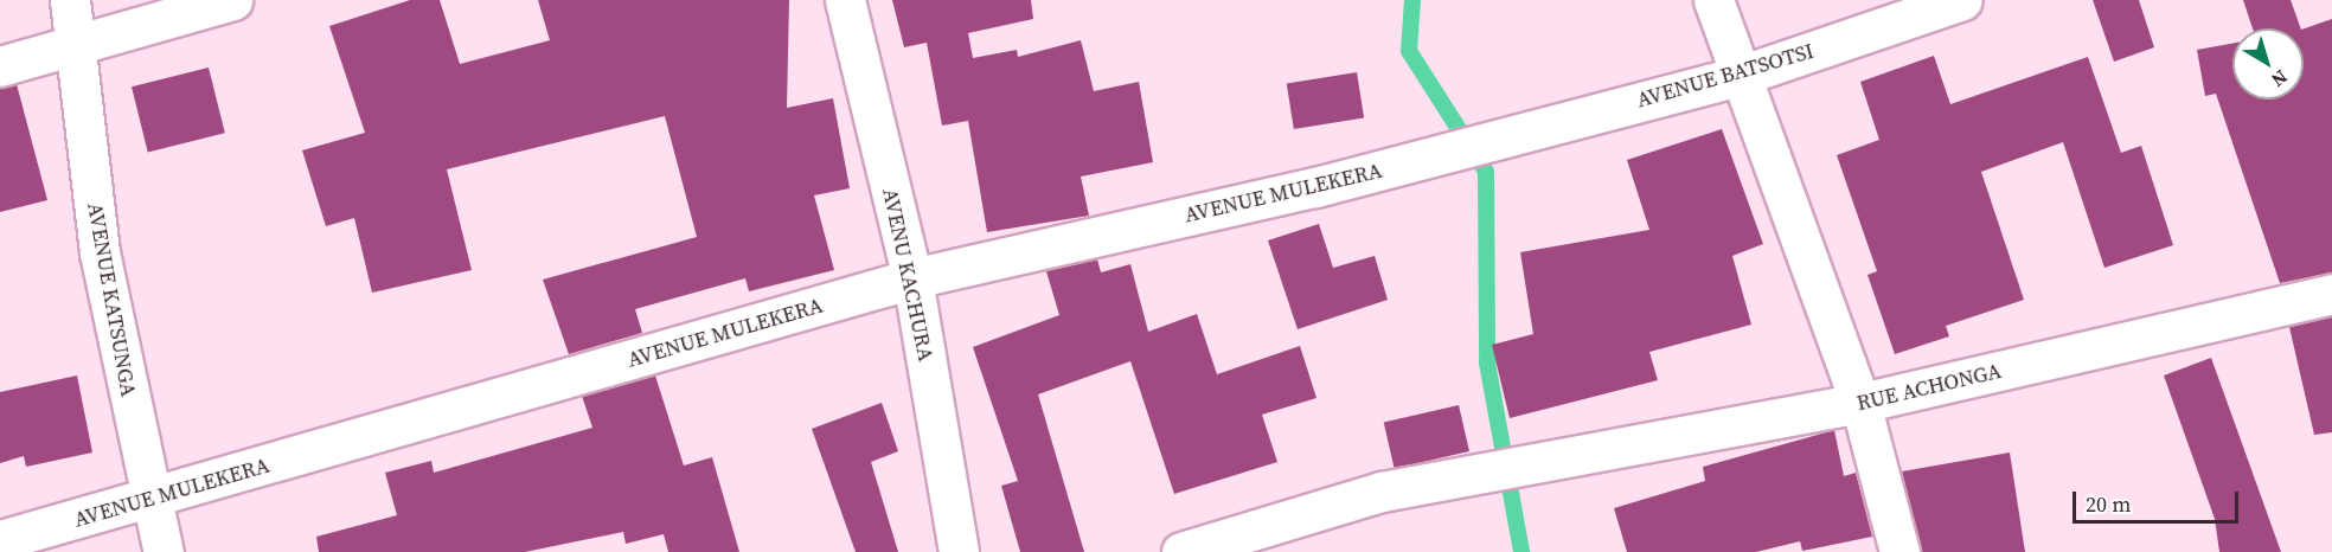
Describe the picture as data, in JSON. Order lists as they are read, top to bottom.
{
  "streets": {
    "street": [
      "AVENUE BATSOTSI",
      "AVENUE MULEKERA",
      "AVENU KACHURA",
      "AVENUE KATSUNGA",
      "RUE ACHONGA"
    ]
  },
  "crossings": [
    ["AVENUE BATSOTSI", "AVENUE MULEKERA"],
    ["AVENUE MULEKERA", "AVENU KACHURA"],
    ["AVENUE MULEKERA", "AVENUE KATSUNGA"]
  ],
  "scale_bar": "20 m",
  "north": "bottom right"
}
